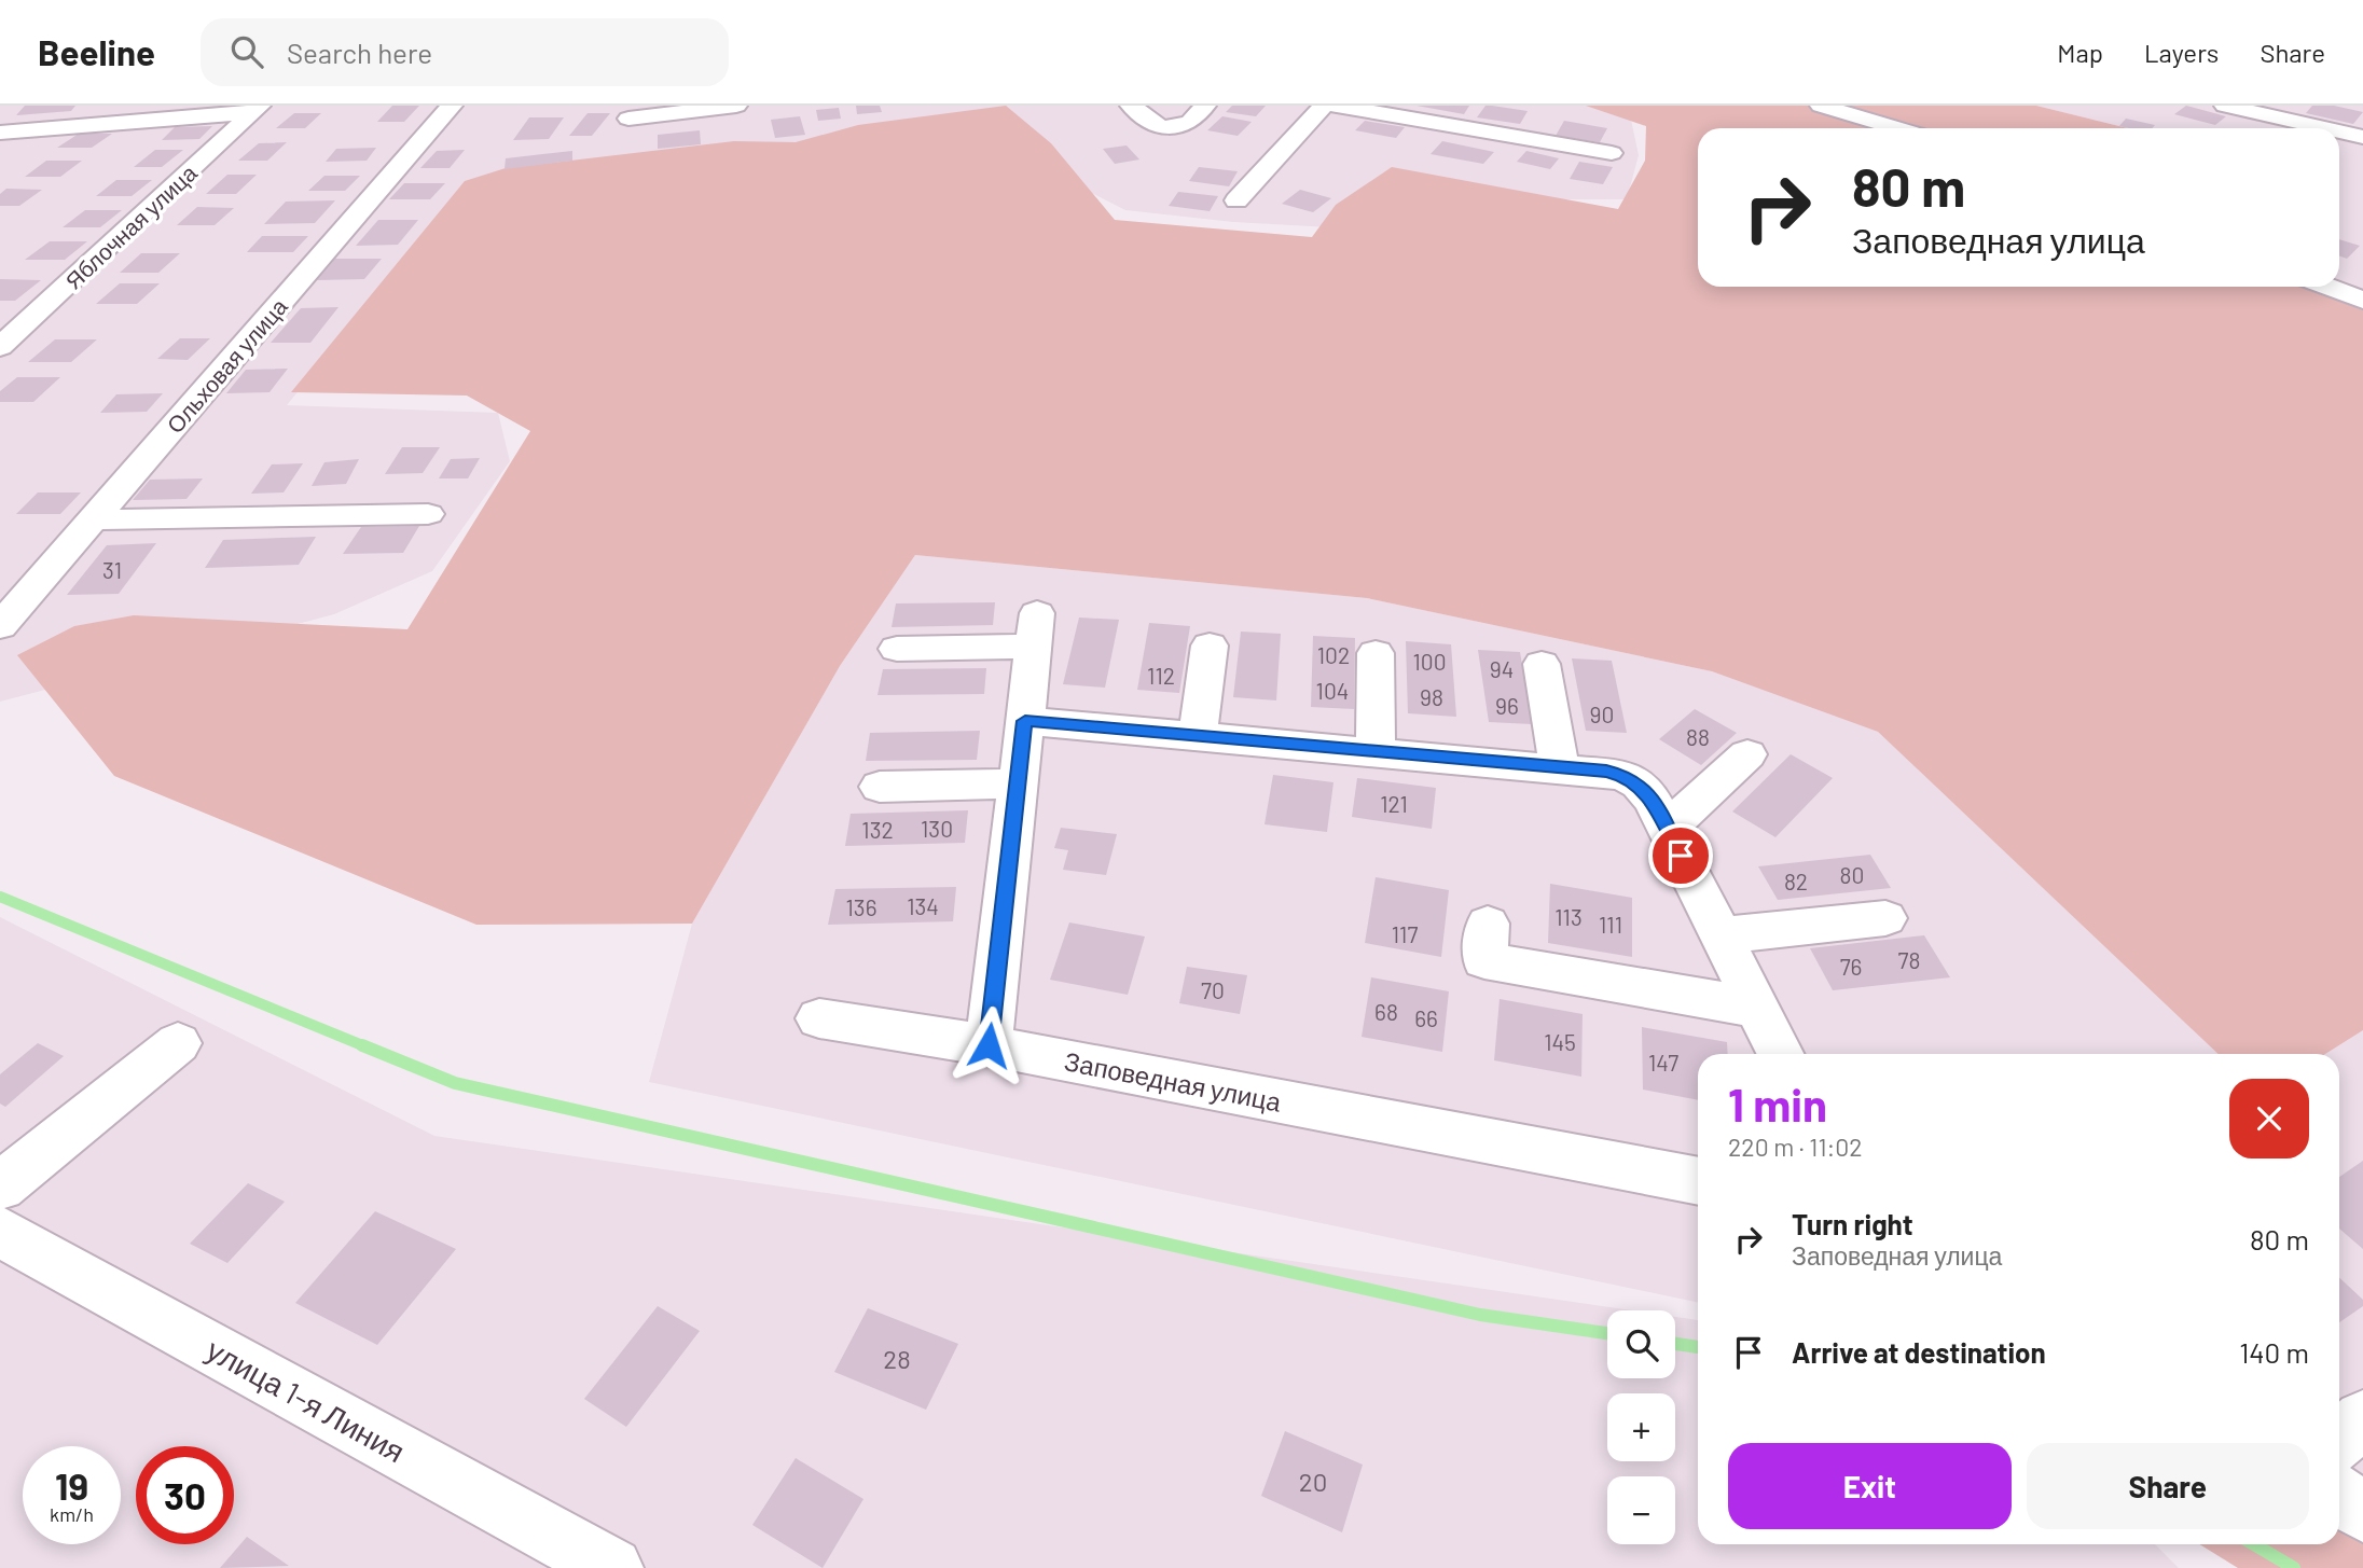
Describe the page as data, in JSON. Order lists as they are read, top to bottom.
{
  "streets": {
    "street": [
      "Яблочная улица",
      "Ольховая улица",
      "Заповедная улица",
      "улица 1-я Линия"
    ]
  },
  "house_numbers": [
    "31",
    "102",
    "100",
    "94",
    "112",
    "104",
    "98",
    "96",
    "90",
    "88",
    "121",
    "130",
    "132",
    "80",
    "82",
    "134",
    "136",
    "113",
    "111",
    "117",
    "78",
    "76",
    "70",
    "68",
    "66",
    "145",
    "147",
    "28",
    "20"
  ],
  "page": {
    "header": "Beeline",
    "search": "Search here",
    "nav": ["Map", "Layers", "Share"],
    "turn": ["80 m", "Заповедная улица"],
    "heading": ["1 min", "220 m · 11:02"],
    "list": [
      {
        "name": "Turn right",
        "note": "Заповедная улица",
        "value": "80 m"
      },
      {
        "name": "Arrive at destination",
        "value": "140 m"
      }
    ],
    "map_buttons": ["+", "−"],
    "buttons": ["Exit", "Share"],
    "speed": "19 km/h",
    "limit": "30"
  }
}
